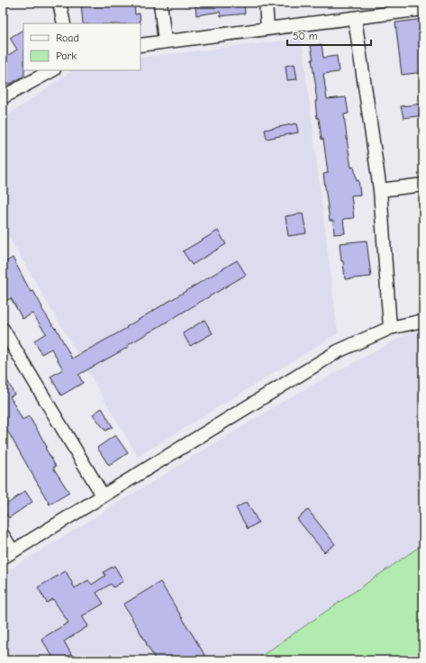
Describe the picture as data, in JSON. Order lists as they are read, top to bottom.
{
  "legend": ["Road", "Park"],
  "scale_bar": "50 m"
}
